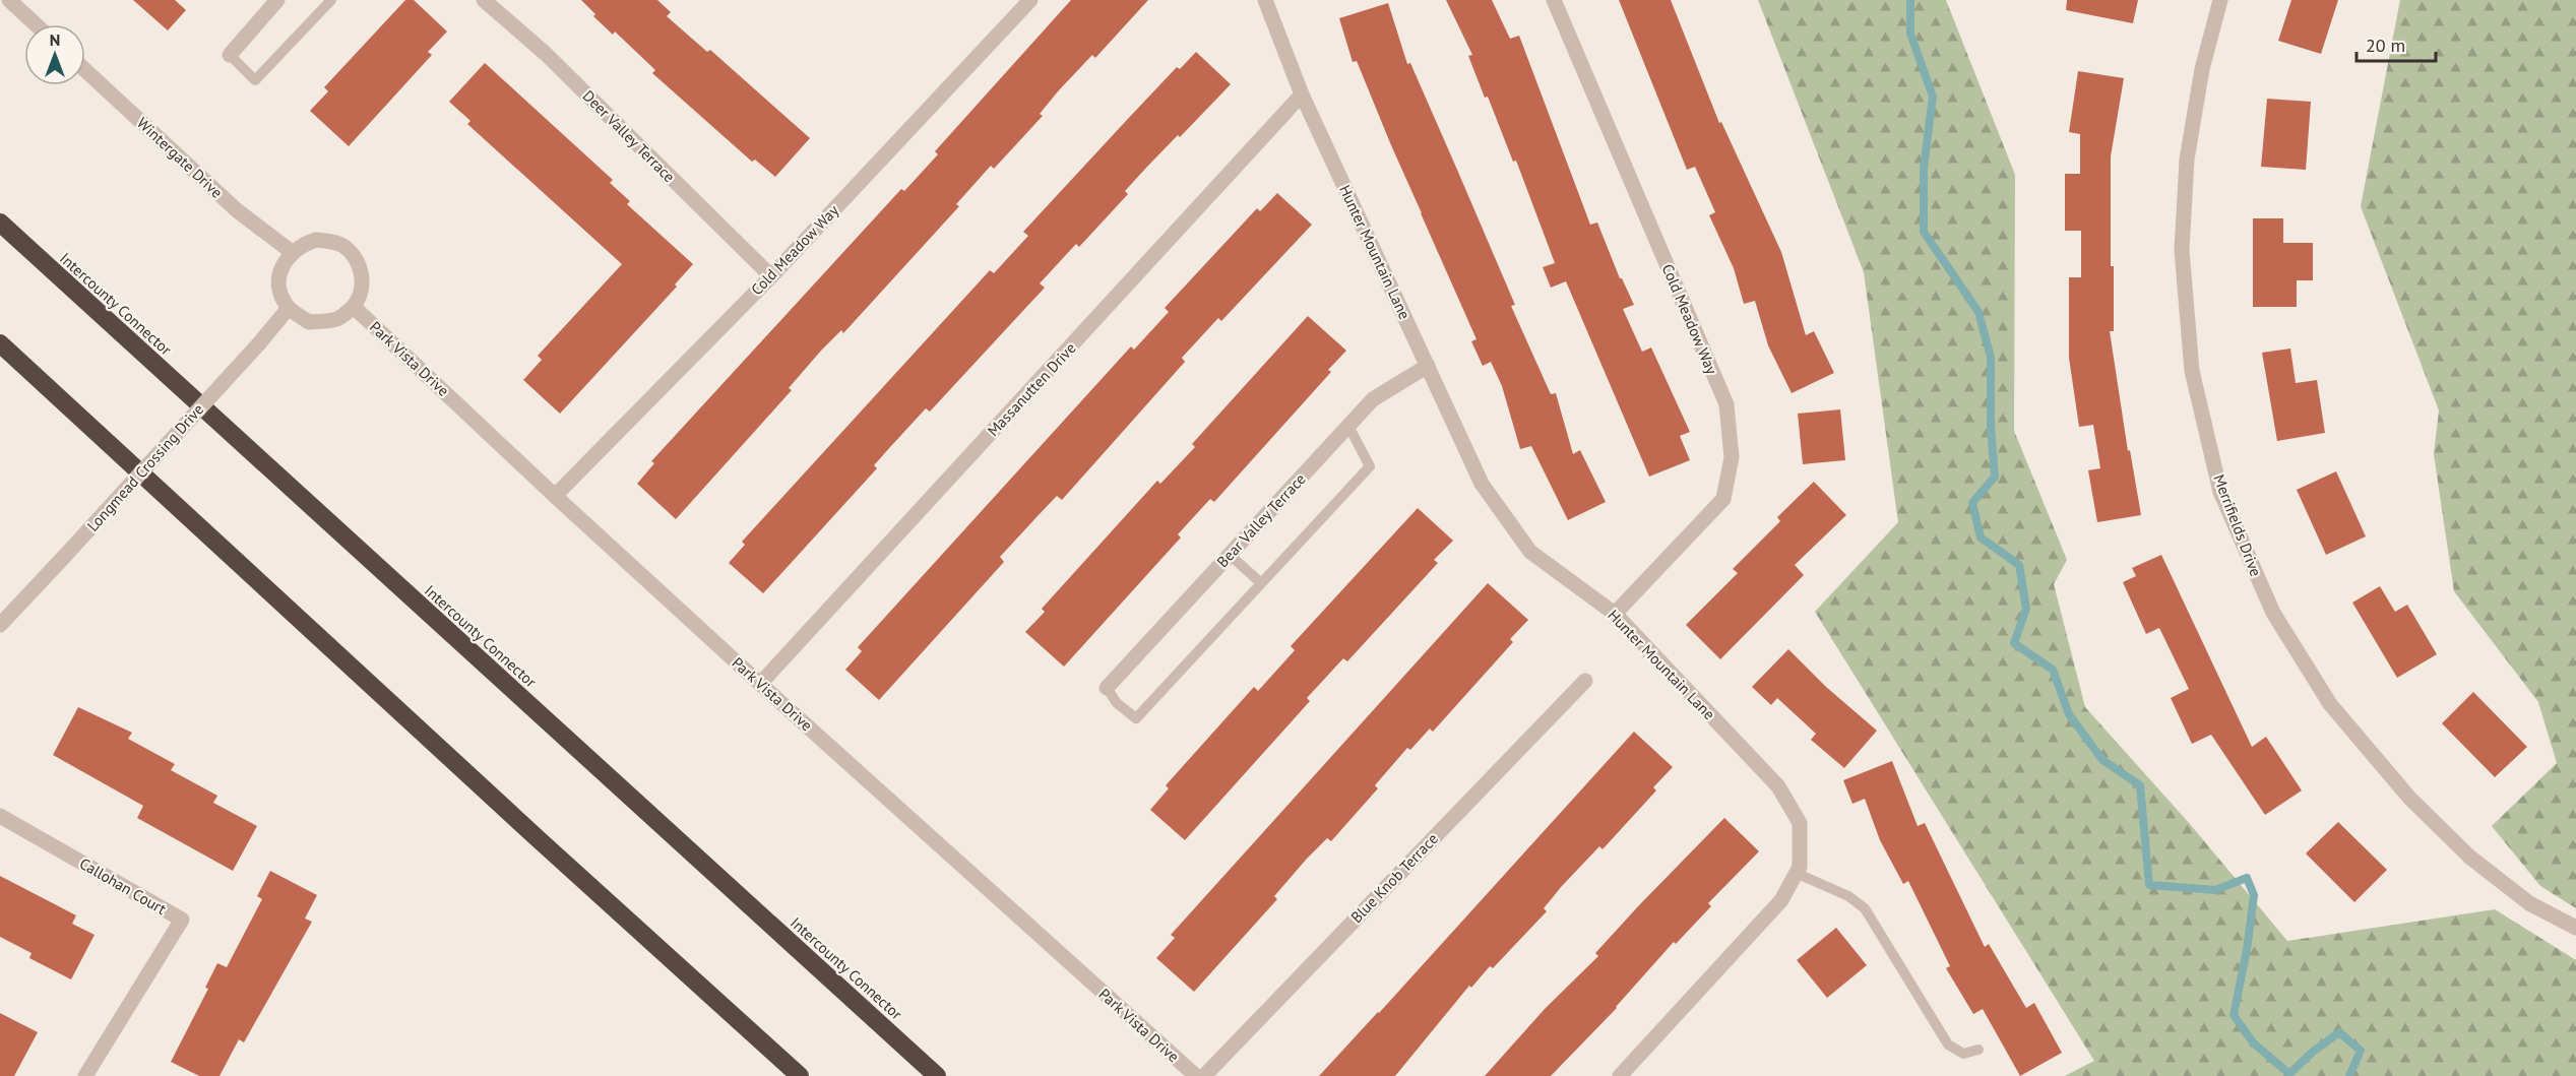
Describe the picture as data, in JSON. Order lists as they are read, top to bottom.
{
  "streets": {
    "highway": ["Intercounty Connector"],
    "street": [
      "Deer Valley Terrace",
      "Wintergate Drive",
      "Cold Meadow Way",
      "Hunter Mountain Lane",
      "Park Vista Drive",
      "Massanutten Drive",
      "Longmead Crossing Drive",
      "Bear Valley Terrace",
      "Merrifields Drive",
      "Blue Knob Terrace",
      "Callohan Court"
    ]
  },
  "crossings": [
    ["Deer Valley Terrace", "Cold Meadow Way"],
    ["Wintergate Drive", "Park Vista Drive"],
    ["Wintergate Drive", "Longmead Crossing Drive"],
    ["Cold Meadow Way", "Hunter Mountain Lane"],
    ["Cold Meadow Way", "Park Vista Drive"],
    ["Hunter Mountain Lane", "Massanutten Drive"],
    ["Hunter Mountain Lane", "Bear Valley Terrace"],
    ["Park Vista Drive", "Massanutten Drive"],
    ["Park Vista Drive", "Longmead Crossing Drive"]
  ],
  "scale_bar": "20 m",
  "north": "top"
}
